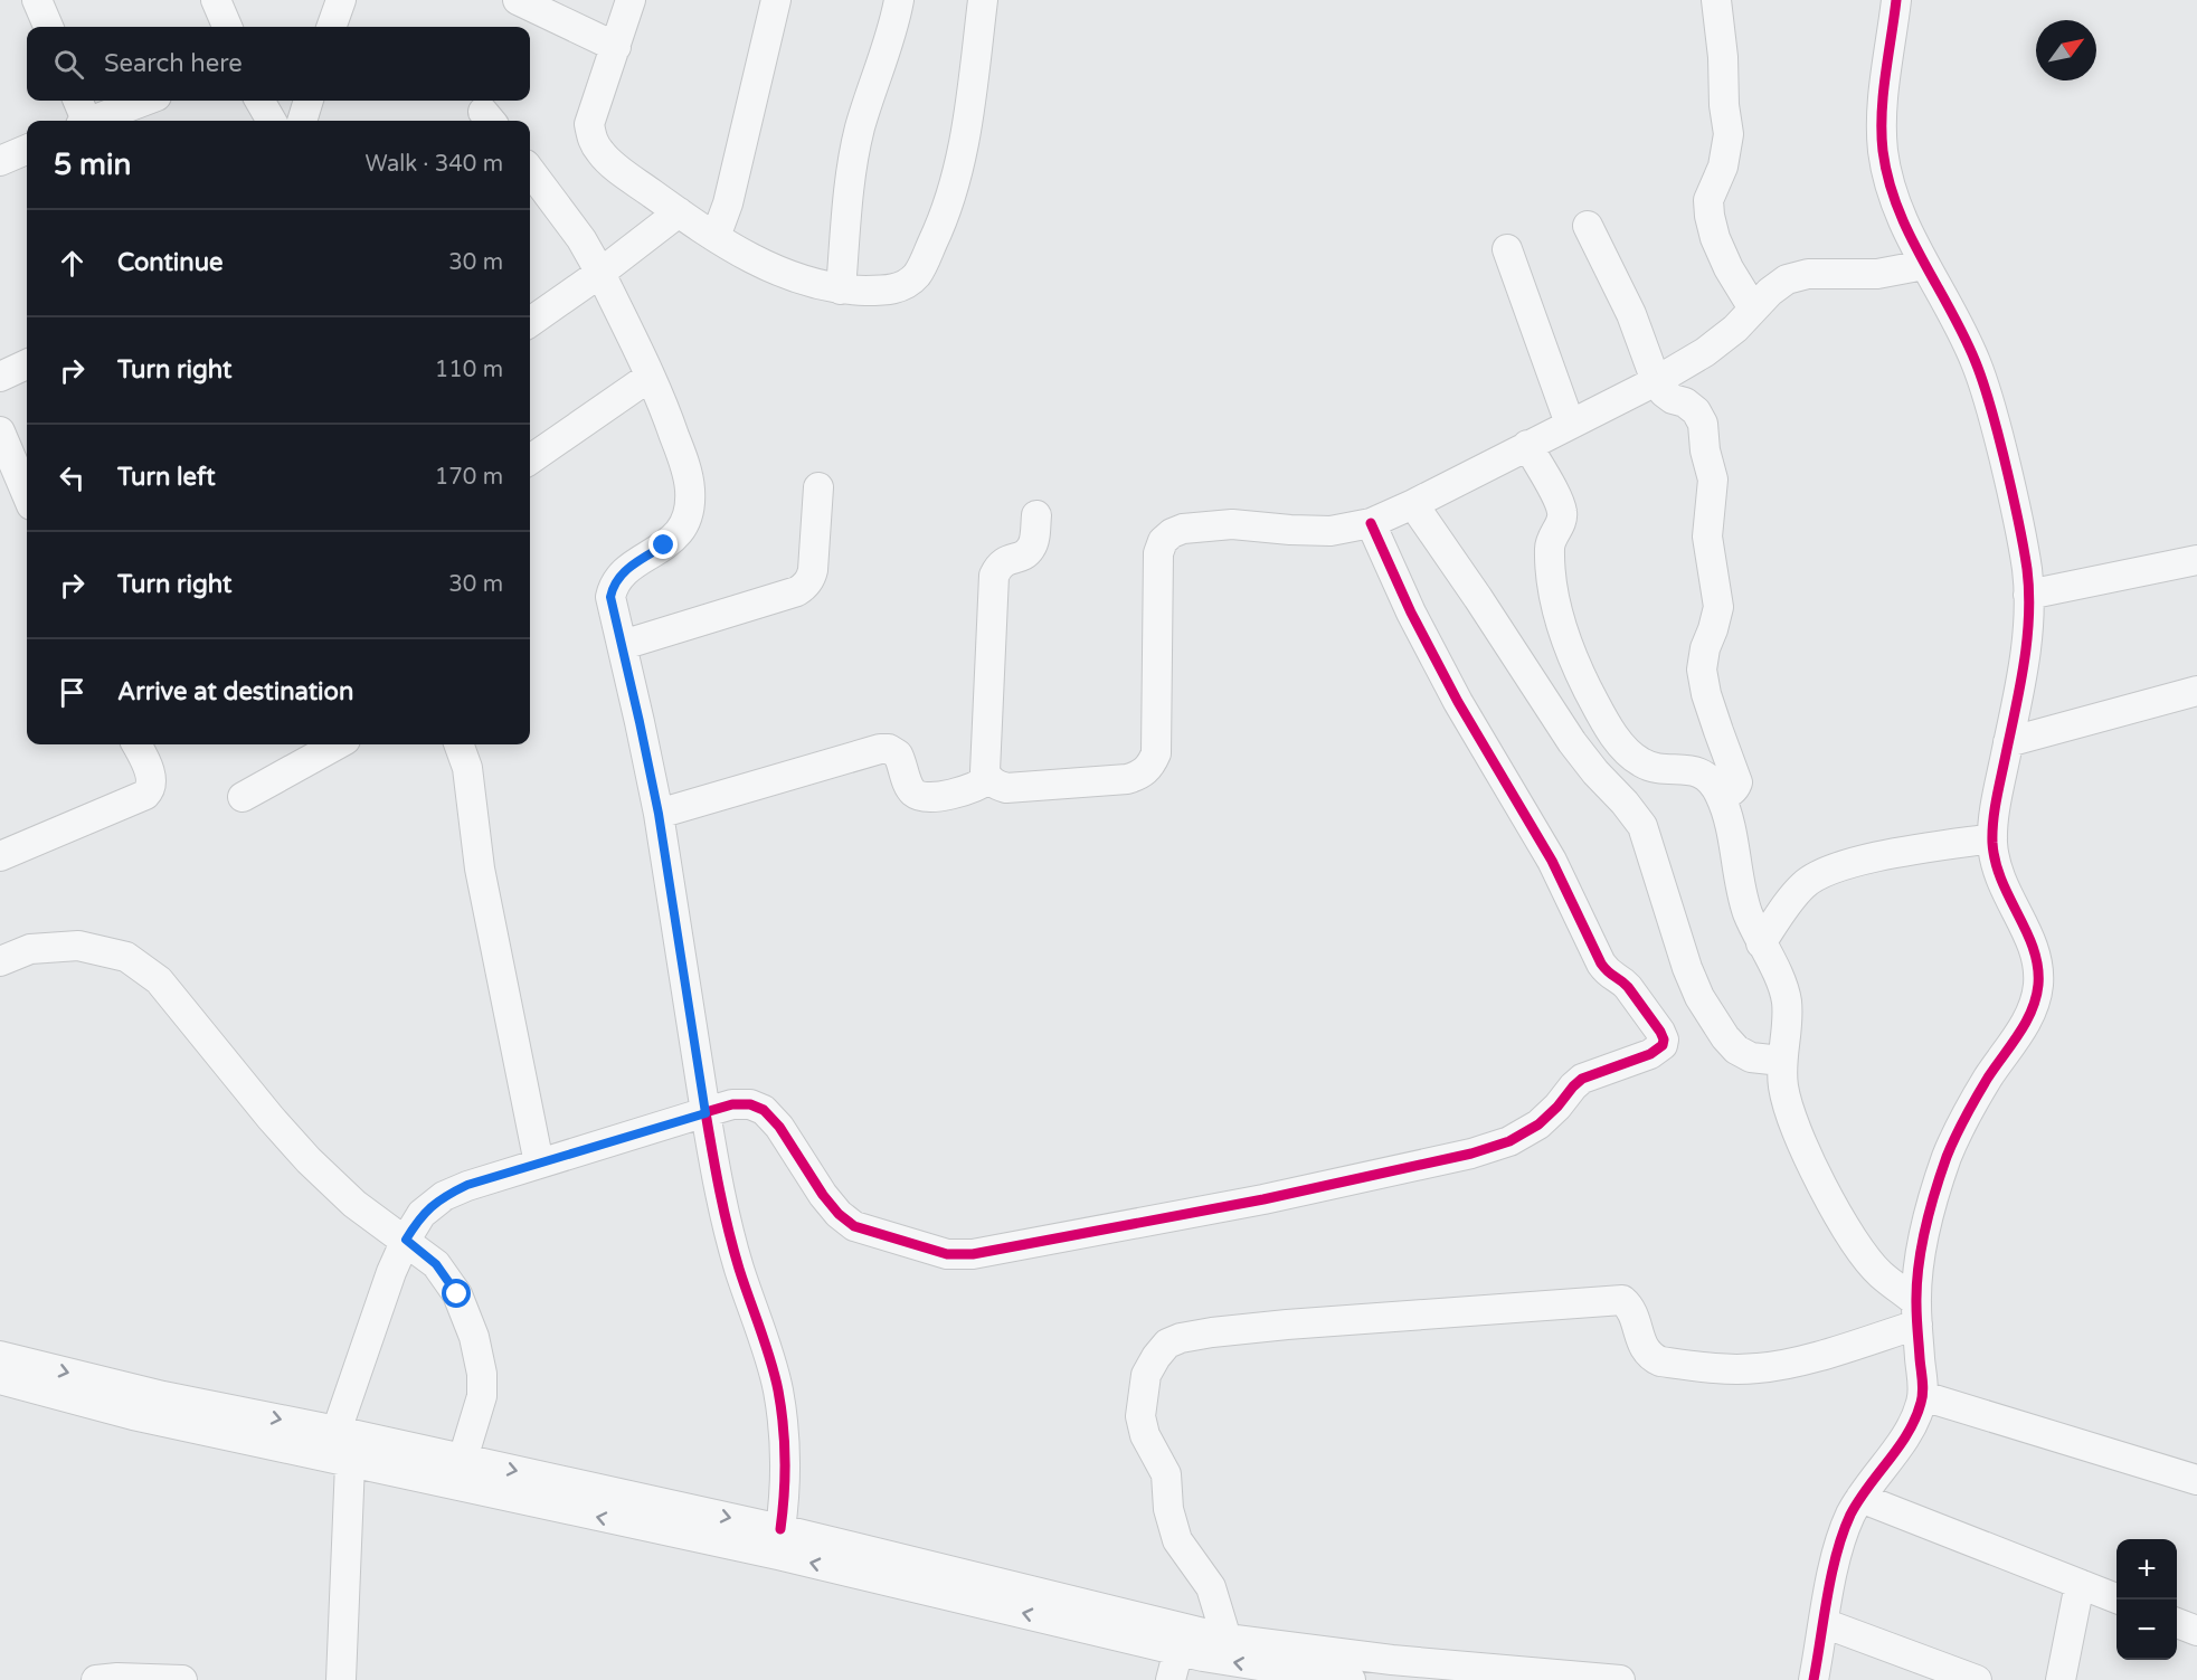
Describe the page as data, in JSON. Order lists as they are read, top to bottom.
{
  "north": "top right",
  "page": {
    "search": "Search here",
    "heading": ["5 min", "Walk · 340 m"],
    "list": [
      ["Continue", "30 m"],
      ["Turn right", "110 m"],
      ["Turn left", "170 m"],
      ["Turn right", "30 m"],
      "Arrive at destination"
    ],
    "map_buttons": ["+", "−"]
  }
}
